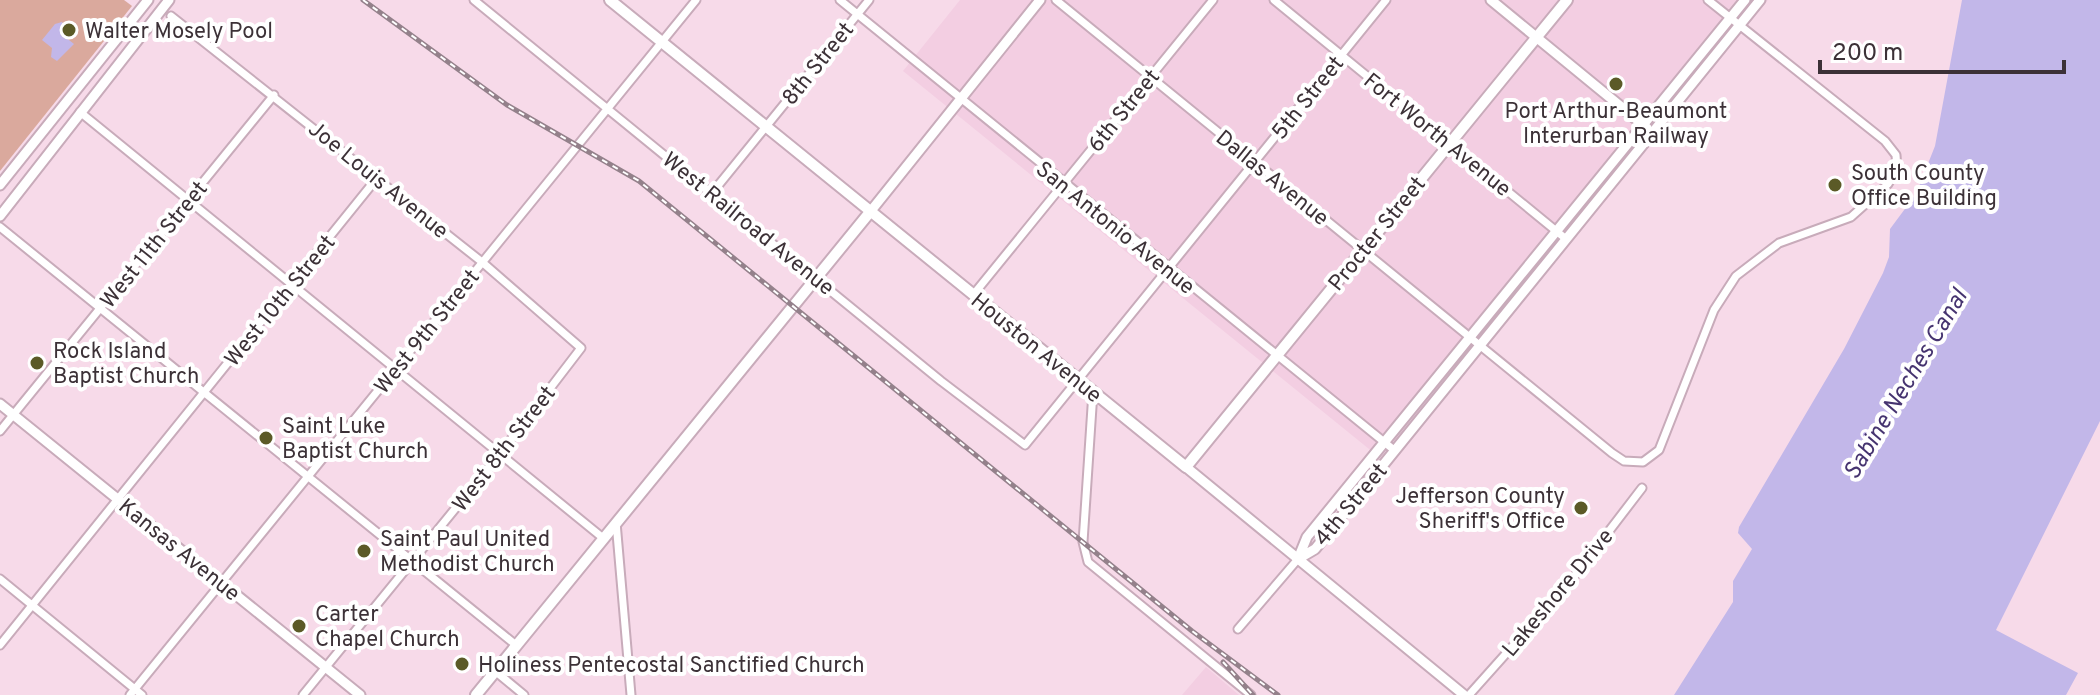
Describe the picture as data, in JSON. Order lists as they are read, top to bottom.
{
  "streets": {
    "main road": ["Procter Street", "Houston Avenue"],
    "street": [
      "8th Street",
      "5th Street",
      "6th Street",
      "Fort Worth Avenue",
      "Dallas Avenue",
      "Joe Louis Avenue",
      "West Railroad Avenue",
      "San Antonio Avenue",
      "West 11th Street",
      "West 10th Street",
      "West 9th Street",
      "West 8th Street",
      "4th Street",
      "Kansas Avenue",
      "Lakeshore Drive"
    ]
  },
  "crossings": [
    ["8th Street", "San Antonio Avenue"],
    ["8th Street", "Houston Avenue"],
    ["5th Street", "Fort Worth Avenue"],
    ["5th Street", "Dallas Avenue"],
    ["5th Street", "West Railroad Avenue"],
    ["5th Street", "San Antonio Avenue"],
    ["5th Street", "Houston Avenue"],
    ["6th Street", "Dallas Avenue"],
    ["6th Street", "San Antonio Avenue"],
    ["6th Street", "Houston Avenue"],
    ["Fort Worth Avenue", "Procter Street"],
    ["Fort Worth Avenue", "4th Street"],
    ["Dallas Avenue", "Procter Street"],
    ["Dallas Avenue", "4th Street"],
    ["Joe Louis Avenue", "West 11th Street"],
    ["Joe Louis Avenue", "West 10th Street"],
    ["Joe Louis Avenue", "West 9th Street"],
    ["Joe Louis Avenue", "West 8th Street"],
    ["West Railroad Avenue", "West 9th Street"],
    ["San Antonio Avenue", "Procter Street"],
    ["San Antonio Avenue", "4th Street"],
    ["Procter Street", "Houston Avenue"],
    ["West 11th Street", "Kansas Avenue"],
    ["West 10th Street", "Kansas Avenue"],
    ["West 9th Street", "Houston Avenue"],
    ["West 9th Street", "Kansas Avenue"],
    ["Houston Avenue", "4th Street"],
    ["Houston Avenue", "Lakeshore Drive"],
    ["West 8th Street", "Kansas Avenue"]
  ],
  "water": ["Sabine Neches Canal"],
  "places": [
    "Walter Mosely Pool",
    "Port Arthur-Beaumont Interurban Railway",
    "South County Office Building",
    "Rock Island Baptist Church",
    "Saint Luke Baptist Church",
    "Jefferson County Sheriff's Office",
    "Saint Paul United Methodist Church",
    "Carter Chapel Church",
    "Holiness Pentecostal Sanctified Church"
  ],
  "scale_bar": "200 m"
}
